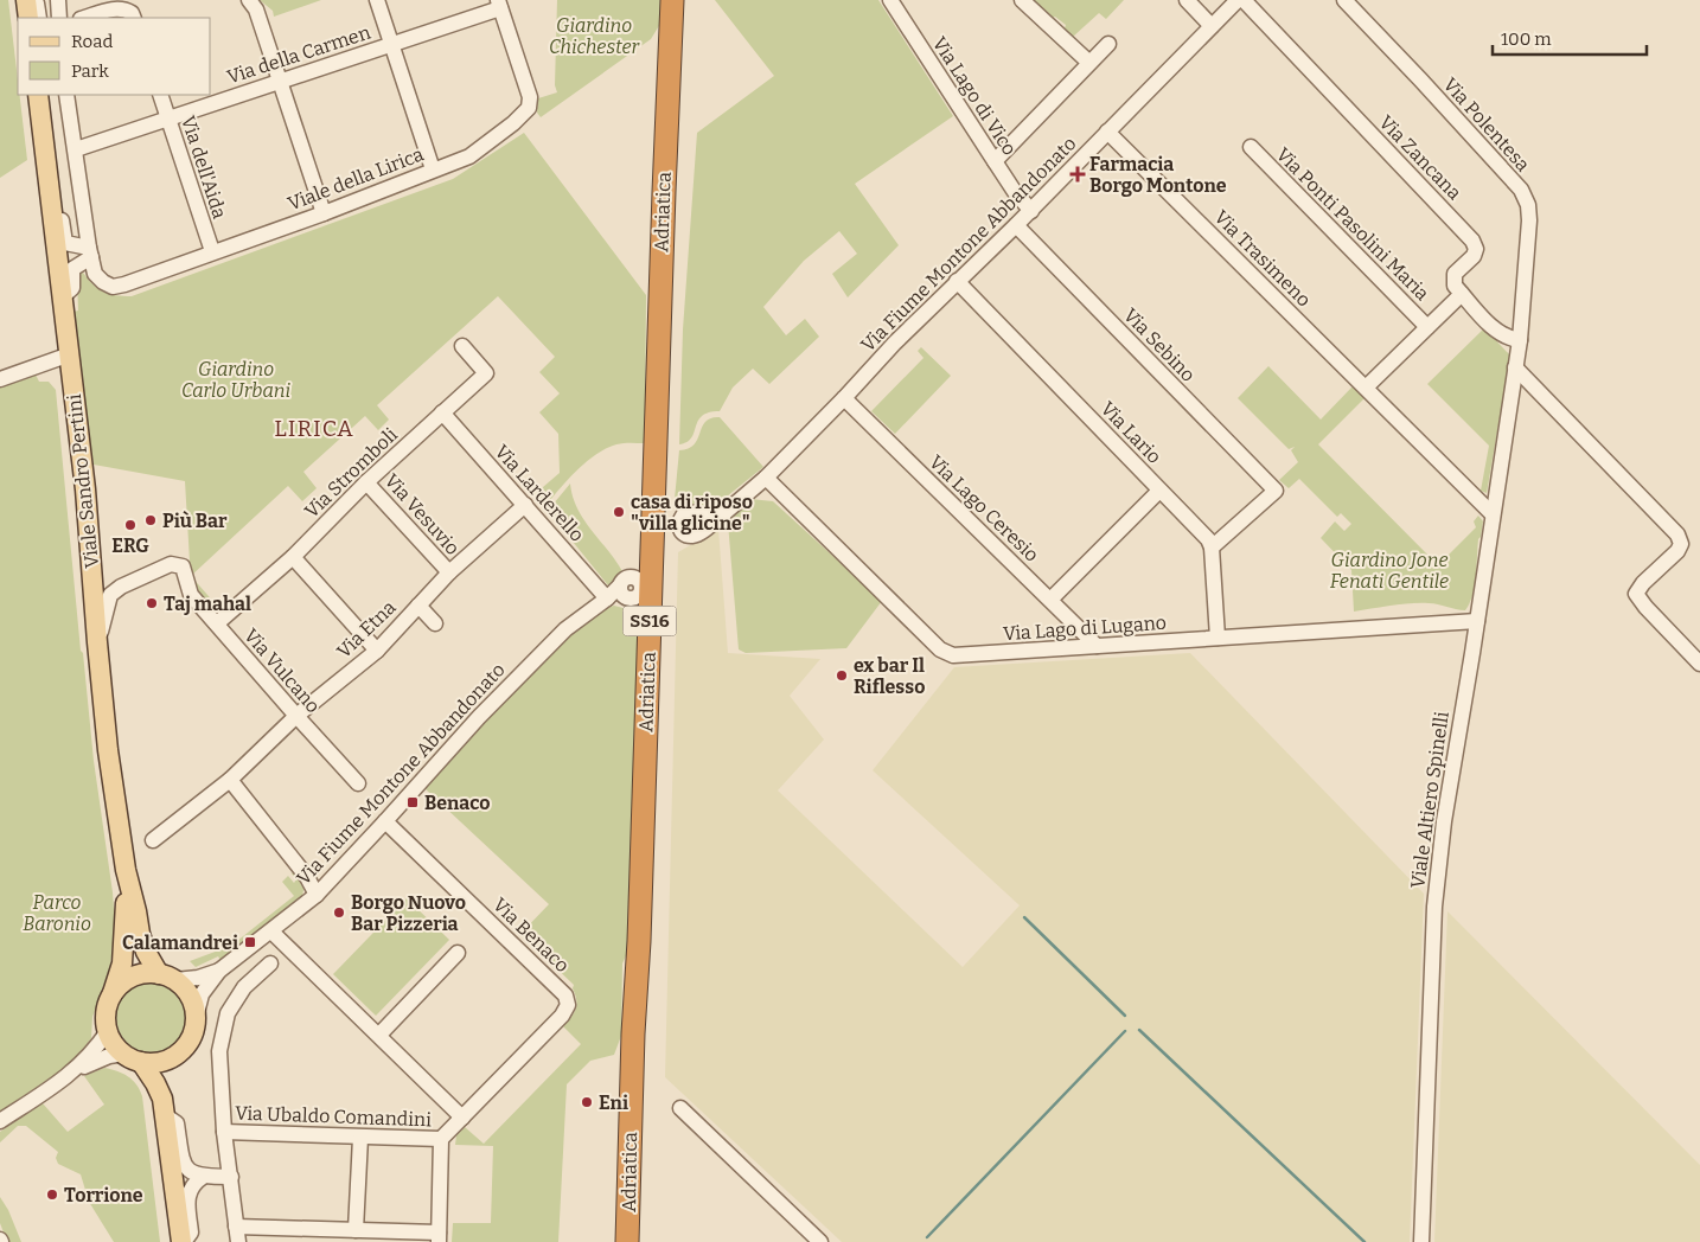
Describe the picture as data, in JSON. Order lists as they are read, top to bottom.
{
  "streets": {
    "highway": ["Adriatica", "SS16"],
    "main road": ["Viale Sandro Pertini"],
    "street": [
      "Via della Carmen",
      "Via Lago di Vico",
      "Via Polentesa",
      "Via Zancana",
      "Via dell'Aida",
      "Viale della Lirica",
      "Via Ponti Pasolini Maria",
      "Via Fiume Montone Abbandonato",
      "Via Trasimeno",
      "Via Sebino",
      "Via Lario",
      "Via Stromboli",
      "Via Larderello",
      "Via Lago Ceresio",
      "Via Vesuvio",
      "Via Lago di Lugano",
      "Via Etna",
      "Via Vulcano",
      "Viale Altiero Spinelli",
      "Via Benaco",
      "Via Ubaldo Comandini"
    ]
  },
  "crossings": [
    ["Via della Carmen", "Via dell'Aida"],
    ["Via della Carmen", "Viale della Lirica"],
    ["Via Lago di Vico", "Via Fiume Montone Abbandonato"],
    ["Via Polentesa", "Viale Altiero Spinelli"],
    ["Via dell'Aida", "Viale della Lirica"],
    ["Via Fiume Montone Abbandonato", "Via Trasimeno"],
    ["Via Fiume Montone Abbandonato", "Via Sebino"],
    ["Via Fiume Montone Abbandonato", "Via Lario"],
    ["Via Fiume Montone Abbandonato", "Viale Sandro Pertini"],
    ["Via Fiume Montone Abbandonato", "Via Larderello"],
    ["Via Fiume Montone Abbandonato", "Via Lago Ceresio"],
    ["Via Fiume Montone Abbandonato", "Via Lago di Lugano"],
    ["Via Fiume Montone Abbandonato", "Via Benaco"],
    ["Via Trasimeno", "Viale Altiero Spinelli"],
    ["Via Sebino", "Via Lario"],
    ["Via Stromboli", "Via Larderello"],
    ["Via Stromboli", "Via Vesuvio"],
    ["Via Stromboli", "Via Vulcano"],
    ["Viale Sandro Pertini", "Via Vulcano"],
    ["Via Larderello", "Via Etna"],
    ["Via Lago Ceresio", "Via Lago di Lugano"],
    ["Via Vesuvio", "Via Etna"],
    ["Via Lago di Lugano", "Viale Altiero Spinelli"],
    ["Via Etna", "Via Vulcano"]
  ],
  "districts": ["LIRICA"],
  "parks": [
    "Giardino Chichester",
    "Giardino Carlo Urbani",
    "Giardino Jone Fenati Gentile",
    "Parco Baronio"
  ],
  "places": {
    "health": ["Farmacia Borgo Montone"],
    "other": [
      "casa di riposo \"villa glicine\"",
      "Più Bar",
      "ERG",
      "Taj mahal",
      "ex bar Il Riflesso",
      "Borgo Nuovo Bar Pizzeria",
      "Eni",
      "Torrione"
    ],
    "transit": ["Benaco", "Calamandrei"]
  },
  "legend": ["Road", "Park"],
  "scale_bar": "100 m"
}
